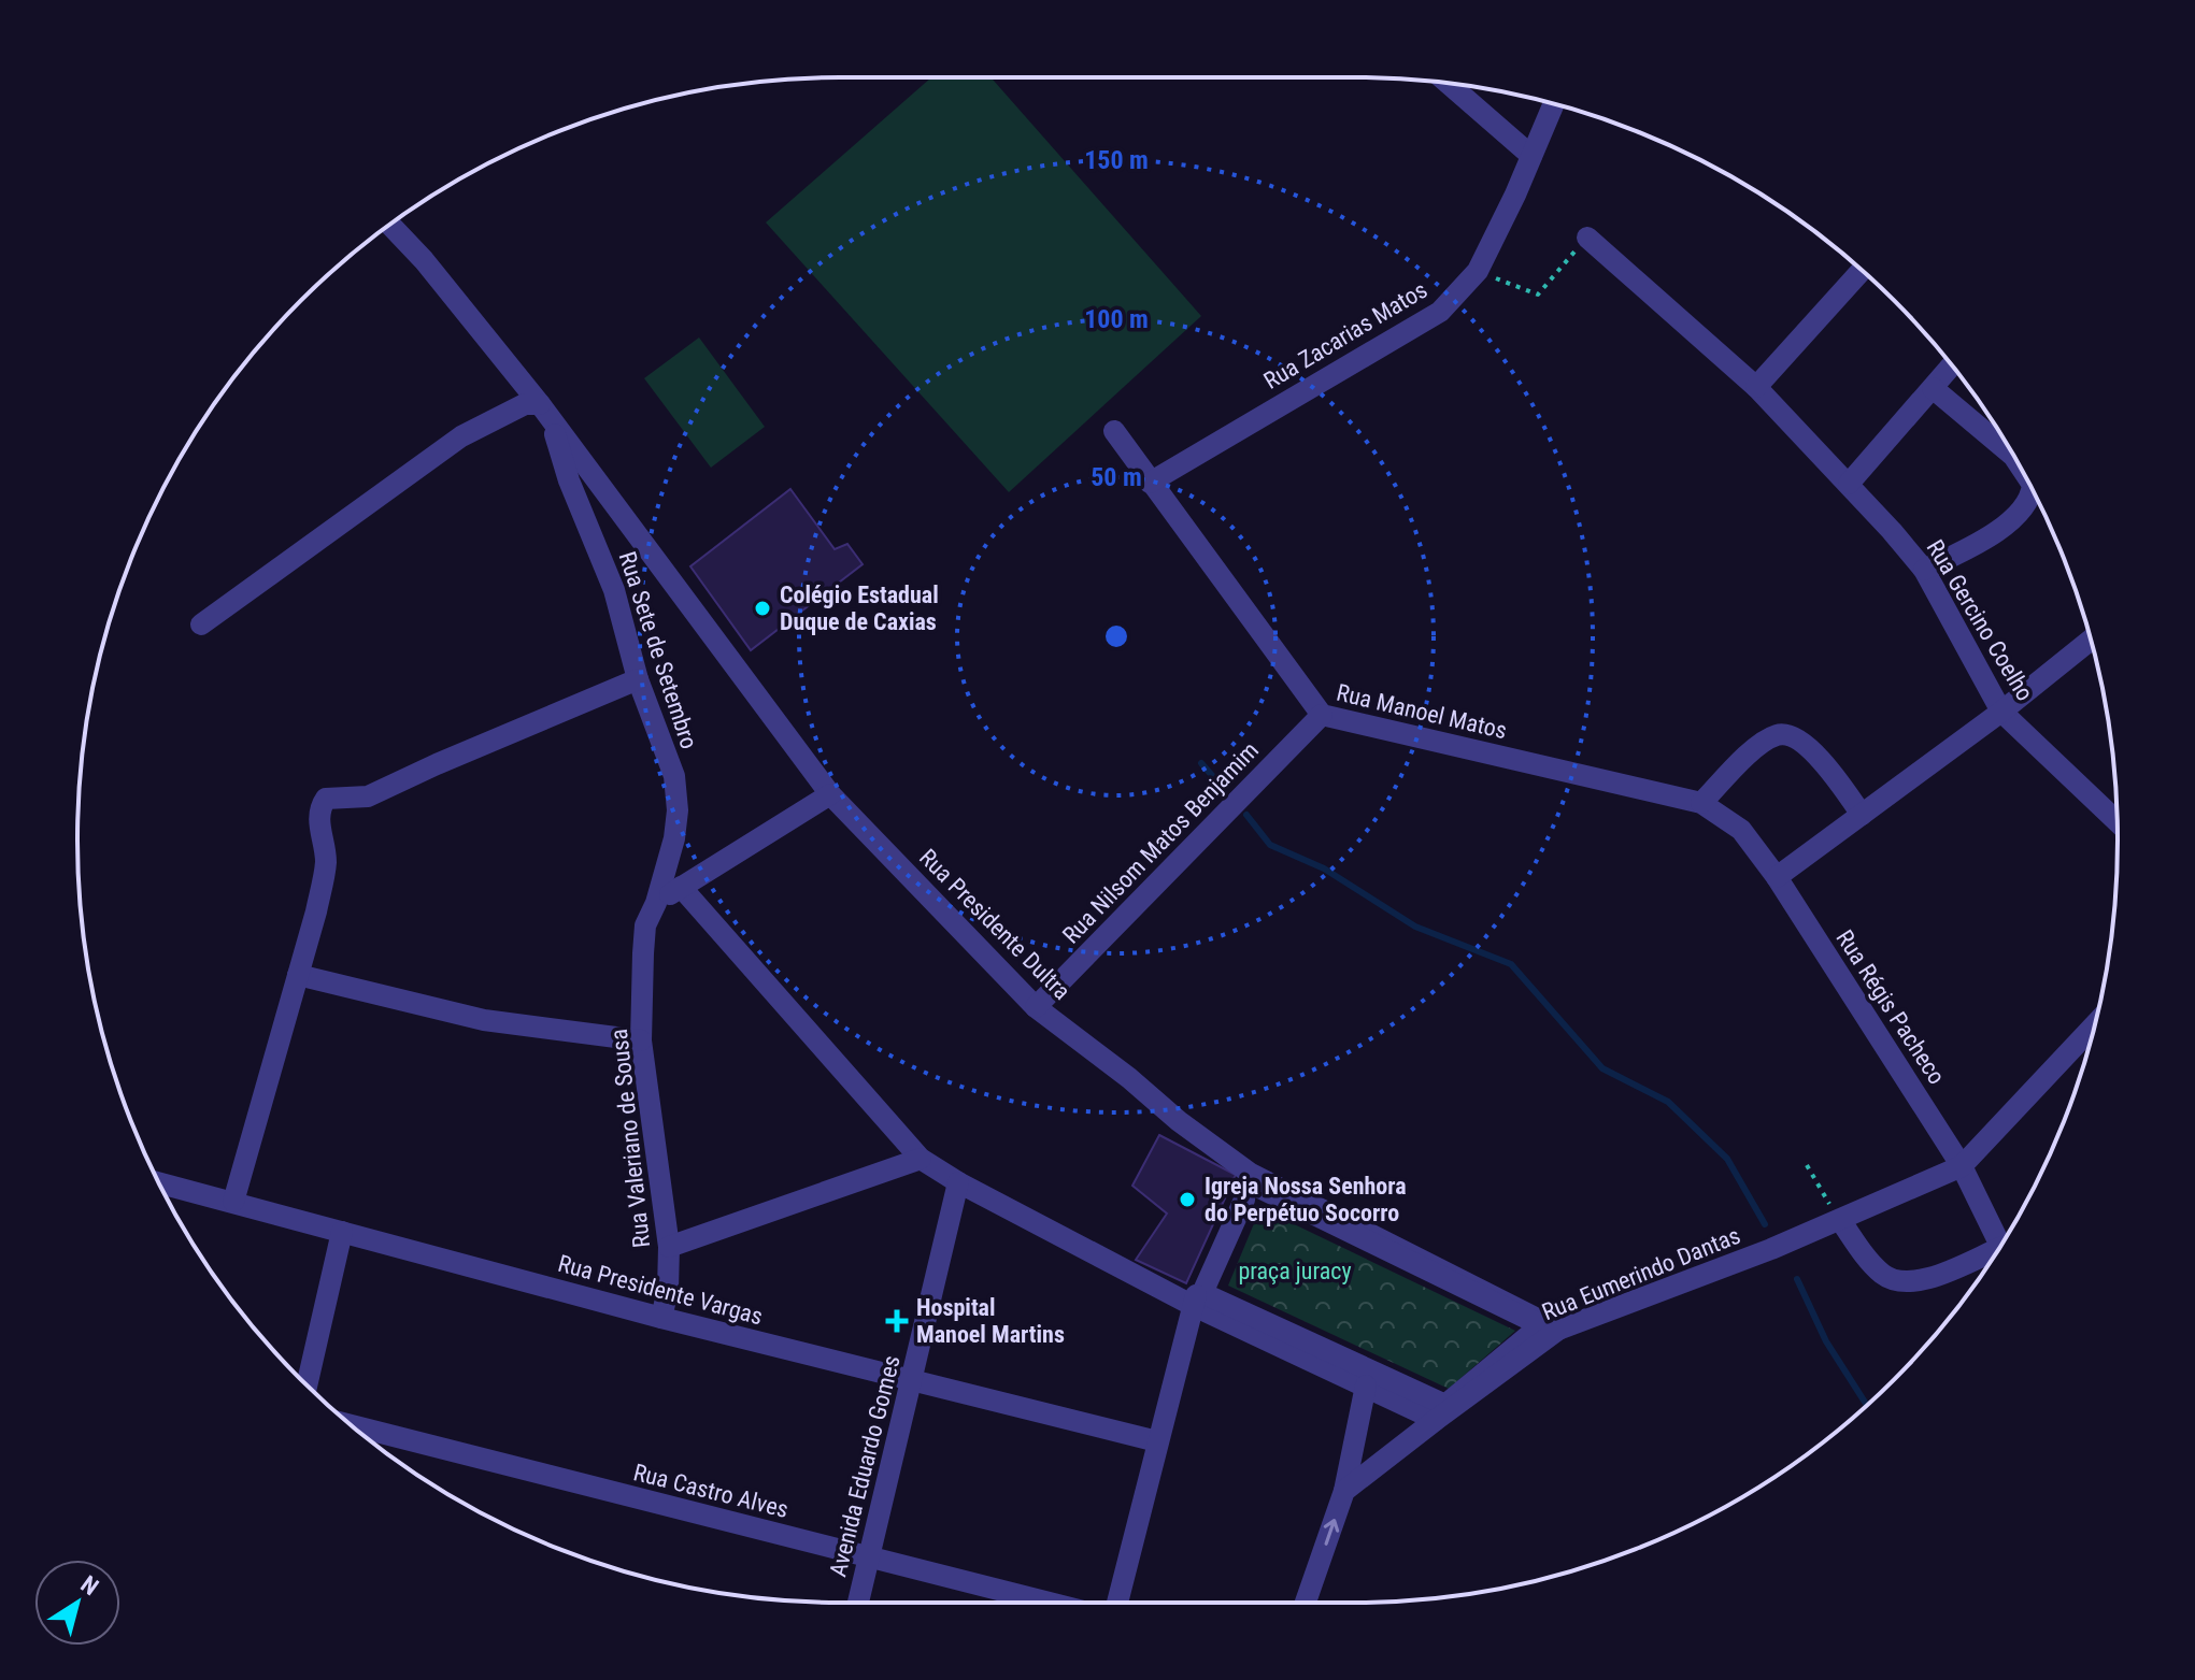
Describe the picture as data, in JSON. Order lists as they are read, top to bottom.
{
  "streets": {
    "street": [
      "Rua Zacarias Matos",
      "Rua Gercino Coelho",
      "Rua Sete de Setembro",
      "Rua Manoel Matos",
      "Rua Nilsom Matos Benjamim",
      "Rua Presidente Dultra",
      "Rua Régis Pacheco",
      "Rua Valeriano de Sousa",
      "Rua Eumerindo Dantas",
      "Rua Presidente Vargas",
      "Avenida Eduardo Gomes",
      "Rua Castro Alves"
    ]
  },
  "crossings": [
    ["Rua Zacarias Matos", "Rua Manoel Matos"],
    ["Rua Sete de Setembro", "Rua Presidente Dultra"],
    ["Rua Sete de Setembro", "Rua Valeriano de Sousa"],
    ["Rua Manoel Matos", "Rua Nilsom Matos Benjamim"],
    ["Rua Manoel Matos", "Rua Régis Pacheco"],
    ["Rua Nilsom Matos Benjamim", "Rua Presidente Dultra"],
    ["Rua Régis Pacheco", "Rua Eumerindo Dantas"],
    ["Rua Valeriano de Sousa", "Rua Presidente Vargas"],
    ["Rua Presidente Vargas", "Avenida Eduardo Gomes"],
    ["Avenida Eduardo Gomes", "Rua Castro Alves"]
  ],
  "parks": ["praça juracy"],
  "places": {
    "other": ["Colégio Estadual Duque de Caxias", "Igreja Nossa Senhora do Perpétuo Socorro"],
    "health": ["Hospital Manoel Martins"]
  },
  "north": "top right",
  "rings": ["150 m", "100 m", "50 m"]
}
